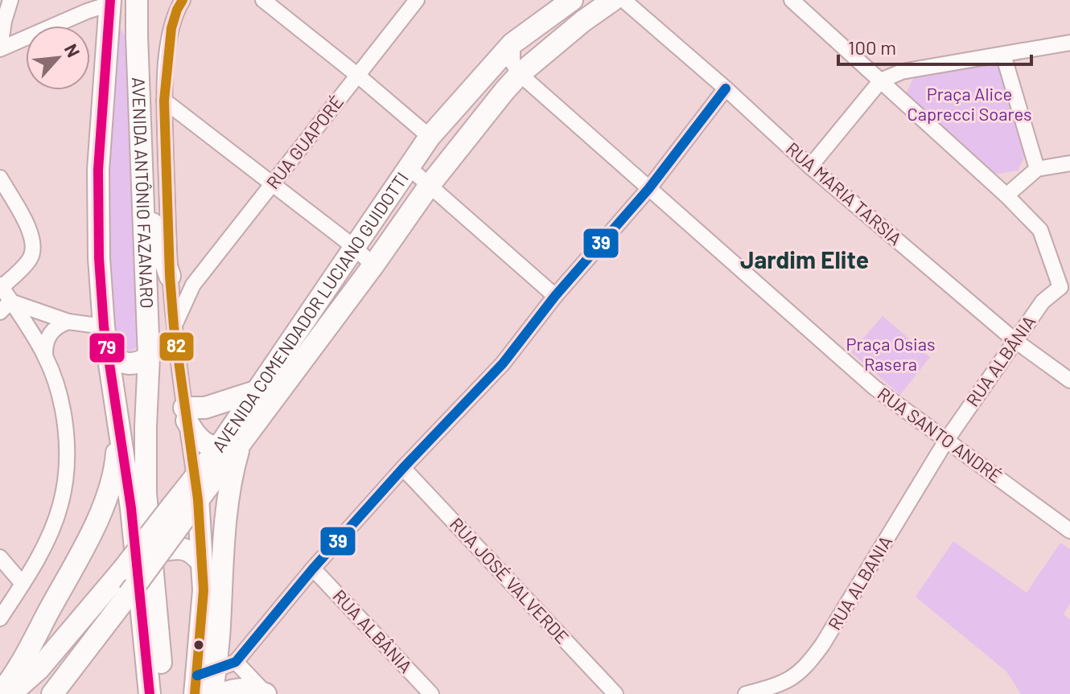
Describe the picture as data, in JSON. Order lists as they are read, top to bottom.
{
  "streets": {
    "main road": ["AVENIDA ANTÔNIO FAZANARO", "AVENIDA COMENDADOR LUCIANO GUIDOTTI"],
    "street": [
      "RUA GUAPORÉ",
      "RUA MARIA TARSIA",
      "RUA ALBÂNIA",
      "RUA SANTO ANDRÉ",
      "RUA JOSÉ VALVERDE",
      "RUA ALBANIA"
    ]
  },
  "crossings": [
    ["RUA MARIA TARSIA", "RUA ALBÂNIA"],
    ["AVENIDA COMENDADOR LUCIANO GUIDOTTI", "RUA SANTO ANDRÉ"],
    ["RUA ALBÂNIA", "RUA SANTO ANDRÉ"],
    ["RUA ALBÂNIA", "RUA ALBANIA"],
    ["RUA SANTO ANDRÉ", "RUA ALBANIA"]
  ],
  "districts": ["Jardim Elite"],
  "parks": ["Praça Alice Caprecci Soares", "Praça Osias Rasera"],
  "lines": ["transit line 79", "transit line 82", "transit line 39"],
  "scale_bar": "100 m",
  "north": "top right"
}
